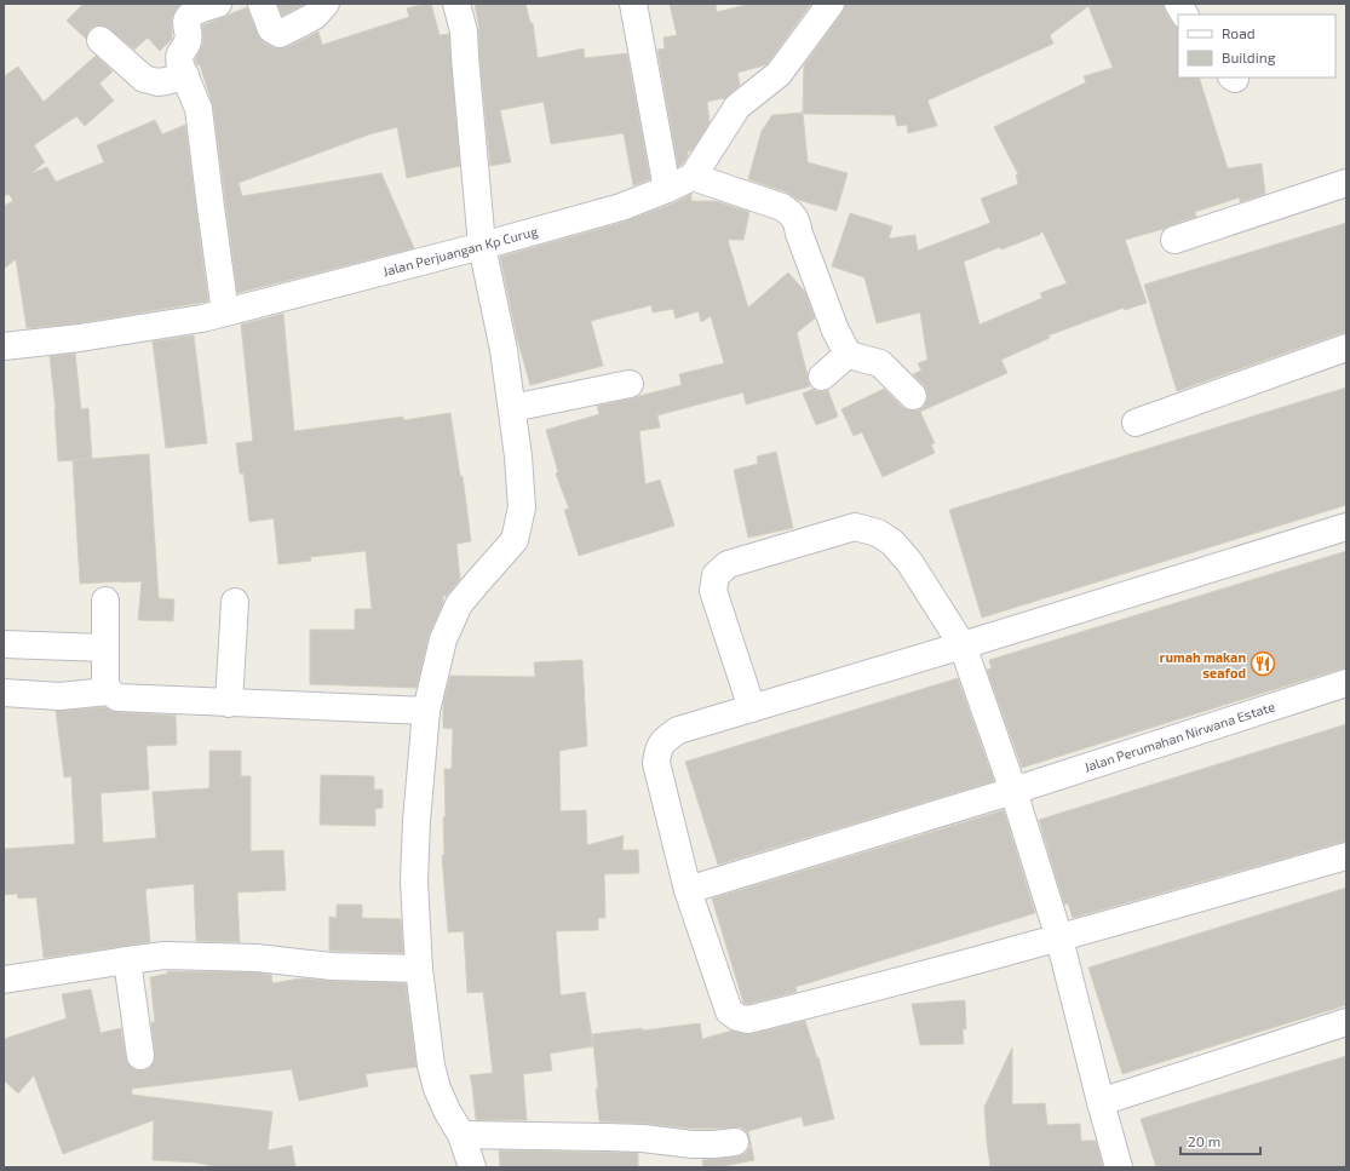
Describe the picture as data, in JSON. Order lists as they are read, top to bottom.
{
  "streets": {
    "street": ["Jalan Perjuangan Kp Curug", "Jalan Perumahan Nirwana Estate"]
  },
  "places": {
    "restaurant": ["rumah makan seafod"]
  },
  "legend": ["Road", "Building"],
  "scale_bar": "20 m"
}
